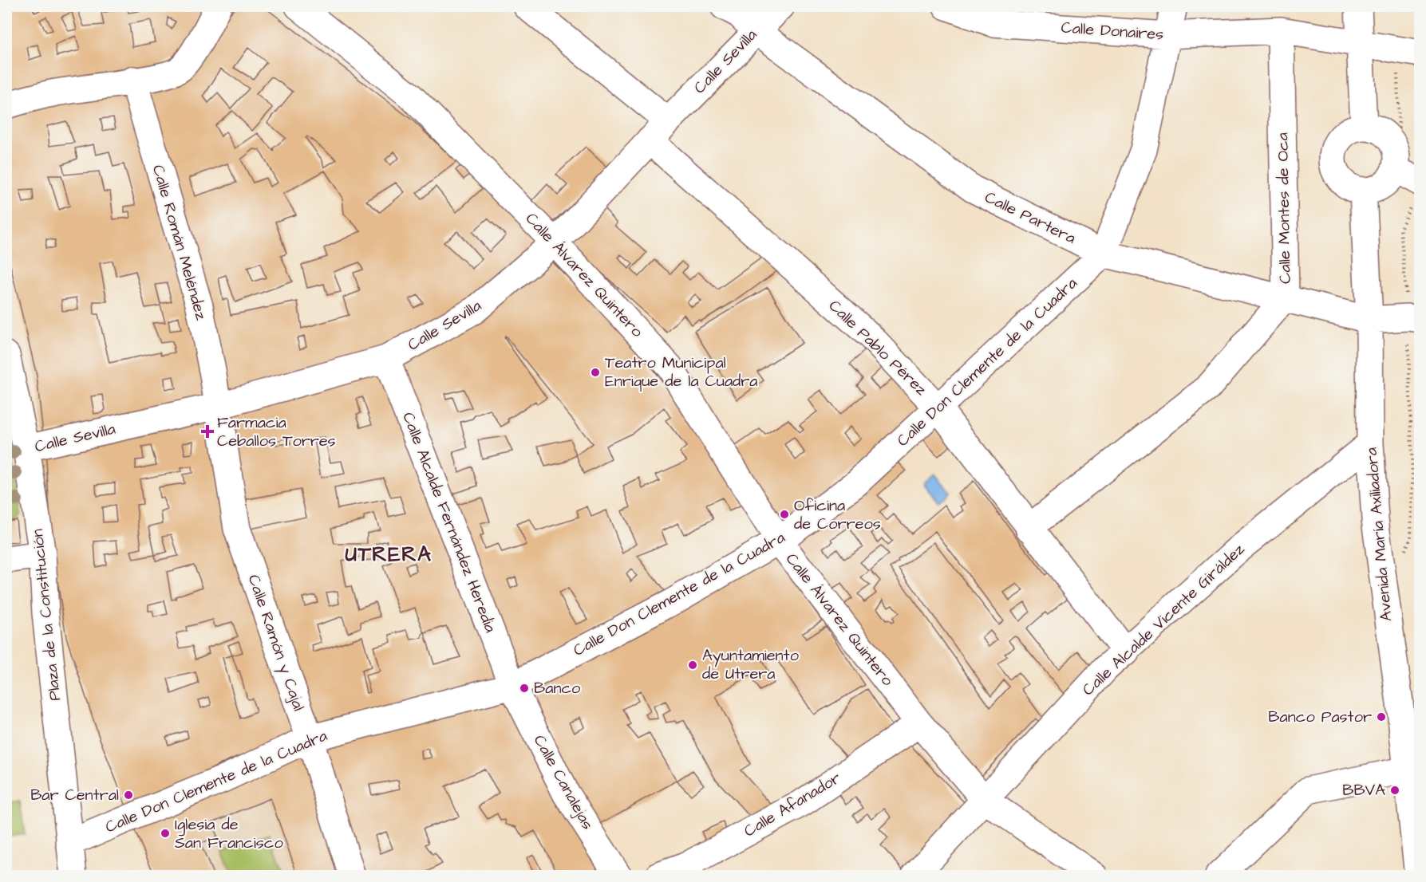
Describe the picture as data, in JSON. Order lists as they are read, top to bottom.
{
  "streets": {
    "street": [
      "Calle Donaires",
      "Calle Sevilla",
      "Calle Montes de Oca",
      "Calle Partera",
      "Calle Román Meléndez",
      "Calle Álvarez Quintero",
      "Calle Pablo Pérez",
      "Calle Don Clemente de la Cuadra",
      "Calle Alcalde Fernández Heredia",
      "Avenida María Axiliadora",
      "Plaza de la Constitución",
      "Calle Alcalde Vicente Giráldez",
      "Calle Ramón y Cajal",
      "Calle Canalejas",
      "Calle Afanador"
    ]
  },
  "crossings": [
    ["Calle Donaires", "Calle Montes de Oca"],
    ["Calle Donaires", "Calle Don Clemente de la Cuadra"],
    ["Calle Sevilla", "Calle Partera"],
    ["Calle Sevilla", "Calle Román Meléndez"],
    ["Calle Sevilla", "Calle Álvarez Quintero"],
    ["Calle Sevilla", "Calle Pablo Pérez"],
    ["Calle Sevilla", "Calle Alcalde Fernández Heredia"],
    ["Calle Sevilla", "Plaza de la Constitución"],
    ["Calle Sevilla", "Calle Ramón y Cajal"],
    ["Calle Montes de Oca", "Calle Partera"],
    ["Calle Montes de Oca", "Calle Pablo Pérez"],
    ["Calle Partera", "Calle Don Clemente de la Cuadra"],
    ["Calle Partera", "Avenida María Axiliadora"],
    ["Calle Román Meléndez", "Calle Ramón y Cajal"],
    ["Calle Álvarez Quintero", "Calle Don Clemente de la Cuadra"],
    ["Calle Álvarez Quintero", "Calle Alcalde Vicente Giráldez"],
    ["Calle Álvarez Quintero", "Calle Afanador"],
    ["Calle Pablo Pérez", "Calle Don Clemente de la Cuadra"],
    ["Calle Pablo Pérez", "Calle Alcalde Vicente Giráldez"],
    ["Calle Don Clemente de la Cuadra", "Calle Alcalde Fernández Heredia"],
    ["Calle Don Clemente de la Cuadra", "Plaza de la Constitución"],
    ["Calle Don Clemente de la Cuadra", "Calle Ramón y Cajal"],
    ["Calle Don Clemente de la Cuadra", "Calle Canalejas"],
    ["Calle Alcalde Fernández Heredia", "Calle Canalejas"],
    ["Avenida María Axiliadora", "Calle Alcalde Vicente Giráldez"]
  ],
  "districts": ["UTRERA"],
  "places": {
    "other": [
      "Teatro Municipal Enrique de la Cuadra",
      "Oficina de Correos",
      "Ayuntamiento de Utrera",
      "Banco",
      "Banco Pastor",
      "BBVA",
      "Bar Central",
      "Iglesia de San Francisco"
    ],
    "health": ["Farmacia Ceballos Torres"]
  }
}
